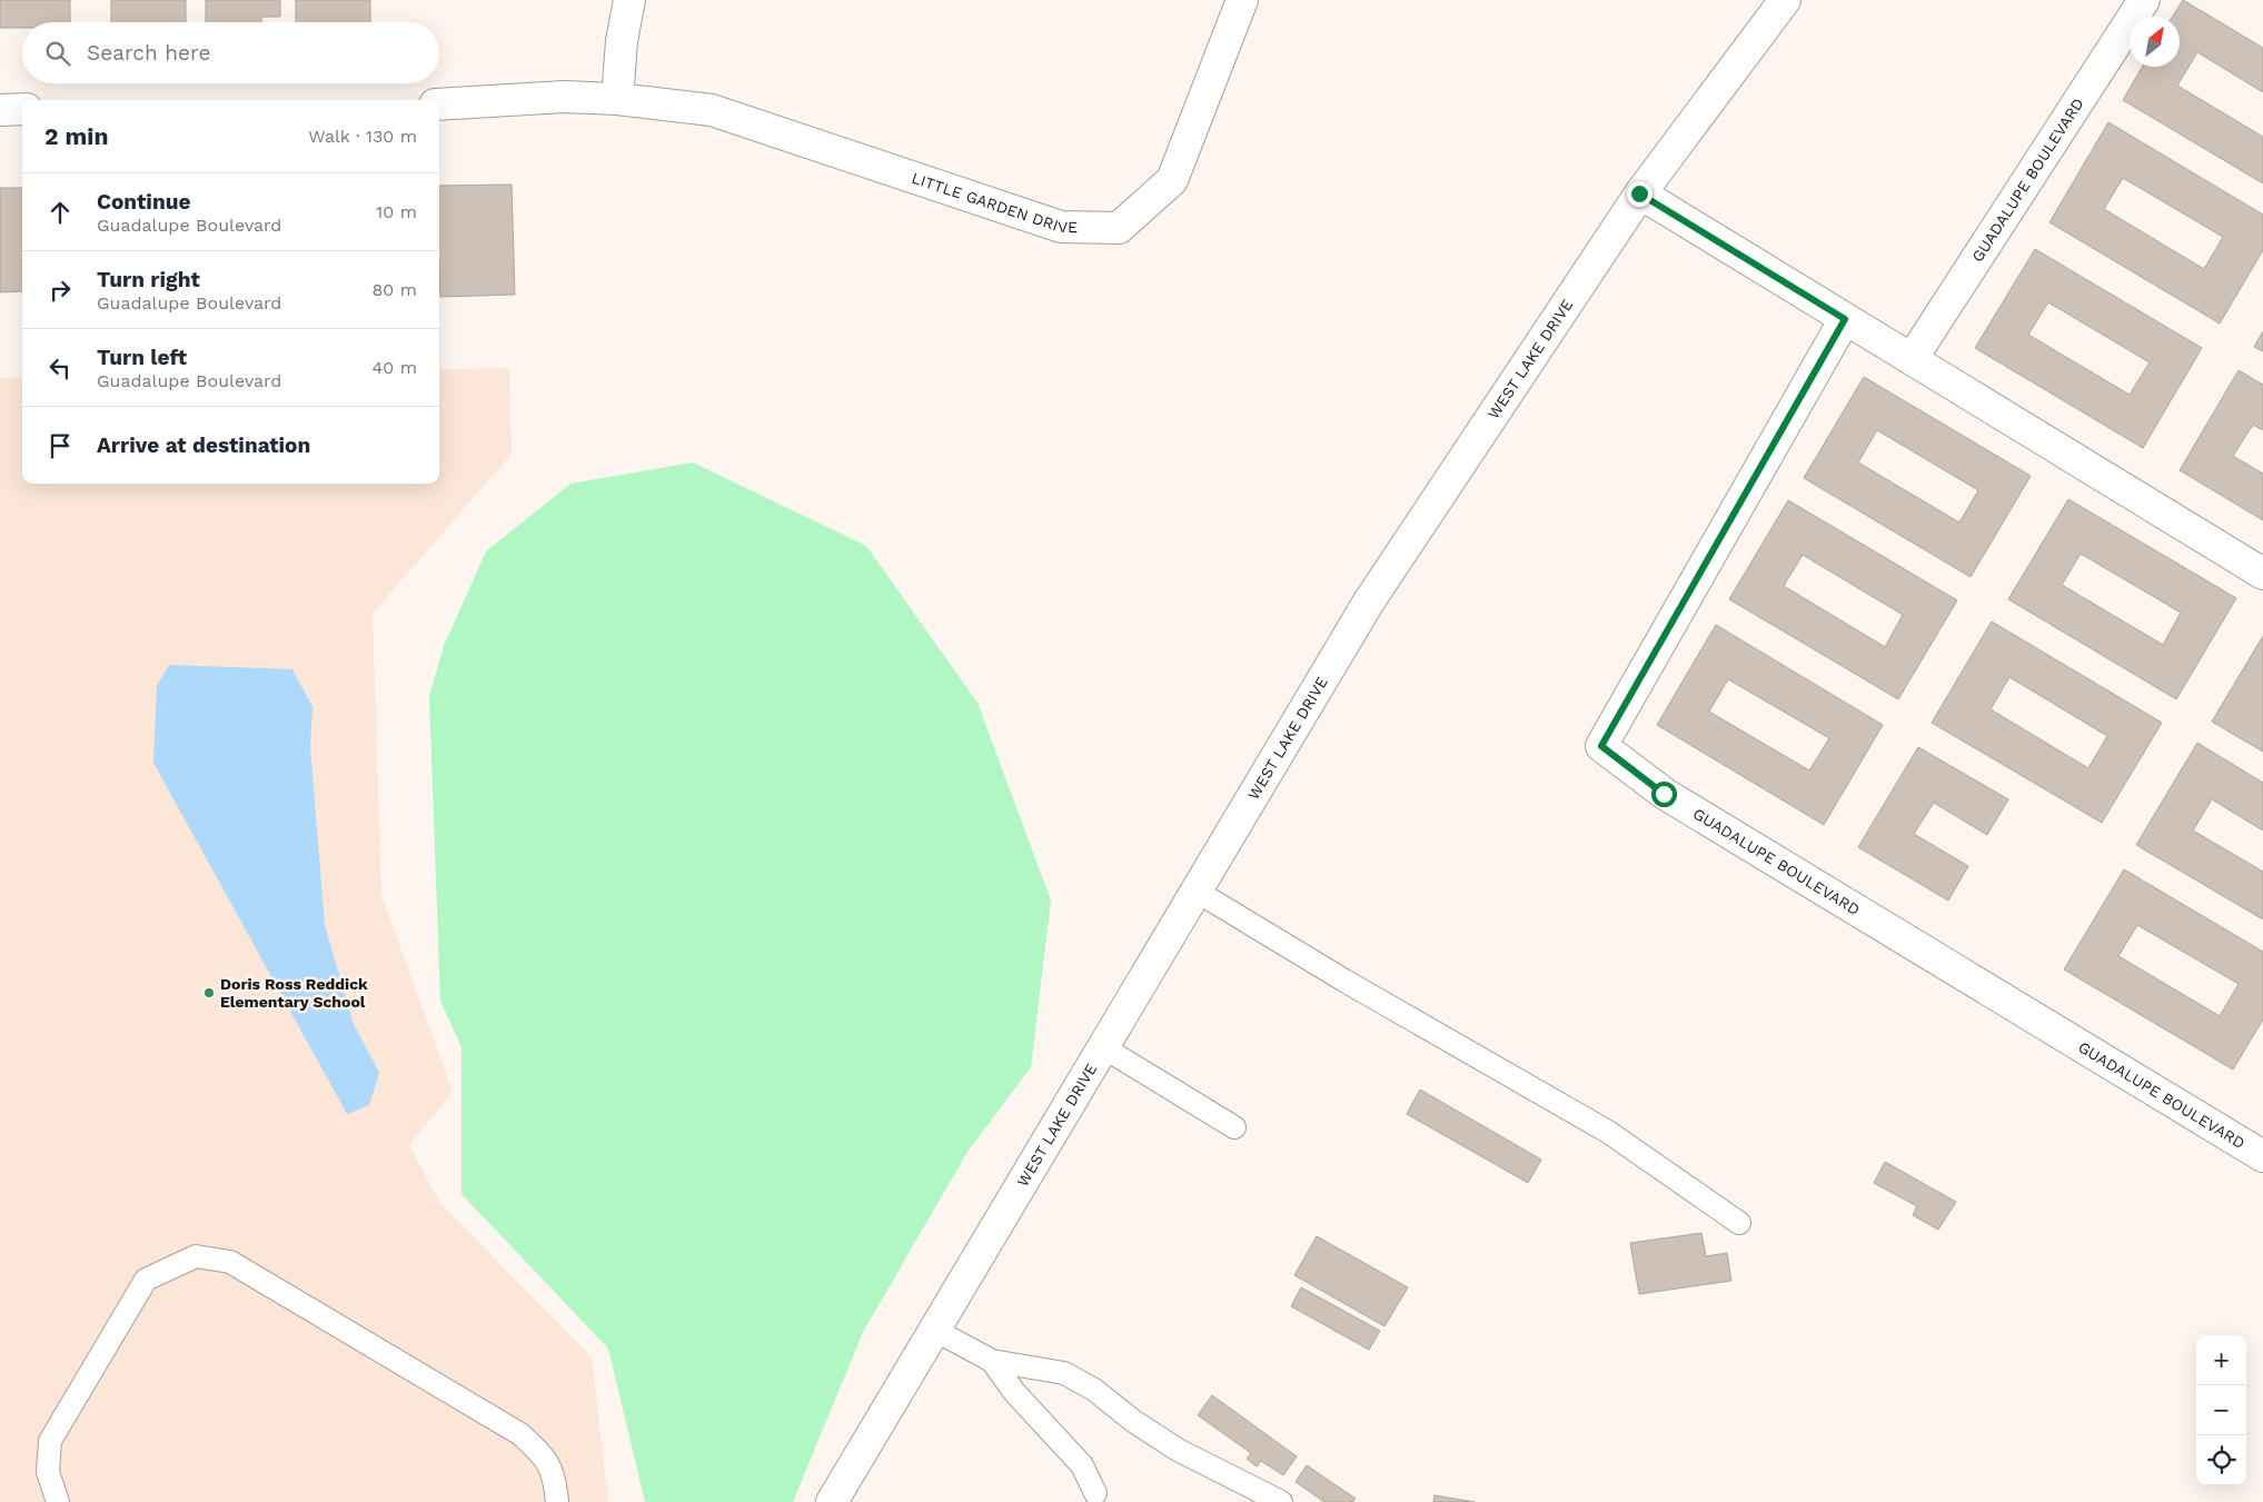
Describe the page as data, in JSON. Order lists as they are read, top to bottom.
{
  "streets": {
    "street": ["GUADALUPE BOULEVARD", "LITTLE GARDEN DRIVE", "WEST LAKE DRIVE"]
  },
  "places": ["Doris Ross Reddick Elementary School"],
  "north": "top right",
  "page": {
    "search": "Search here",
    "heading": ["2 min", "Walk · 130 m"],
    "list": [
      ["Continue", "Guadalupe Boulevard", "10 m"],
      ["Turn right", "Guadalupe Boulevard", "80 m"],
      ["Turn left", "Guadalupe Boulevard", "40 m"],
      "Arrive at destination"
    ],
    "map_buttons": ["+", "−"]
  }
}
